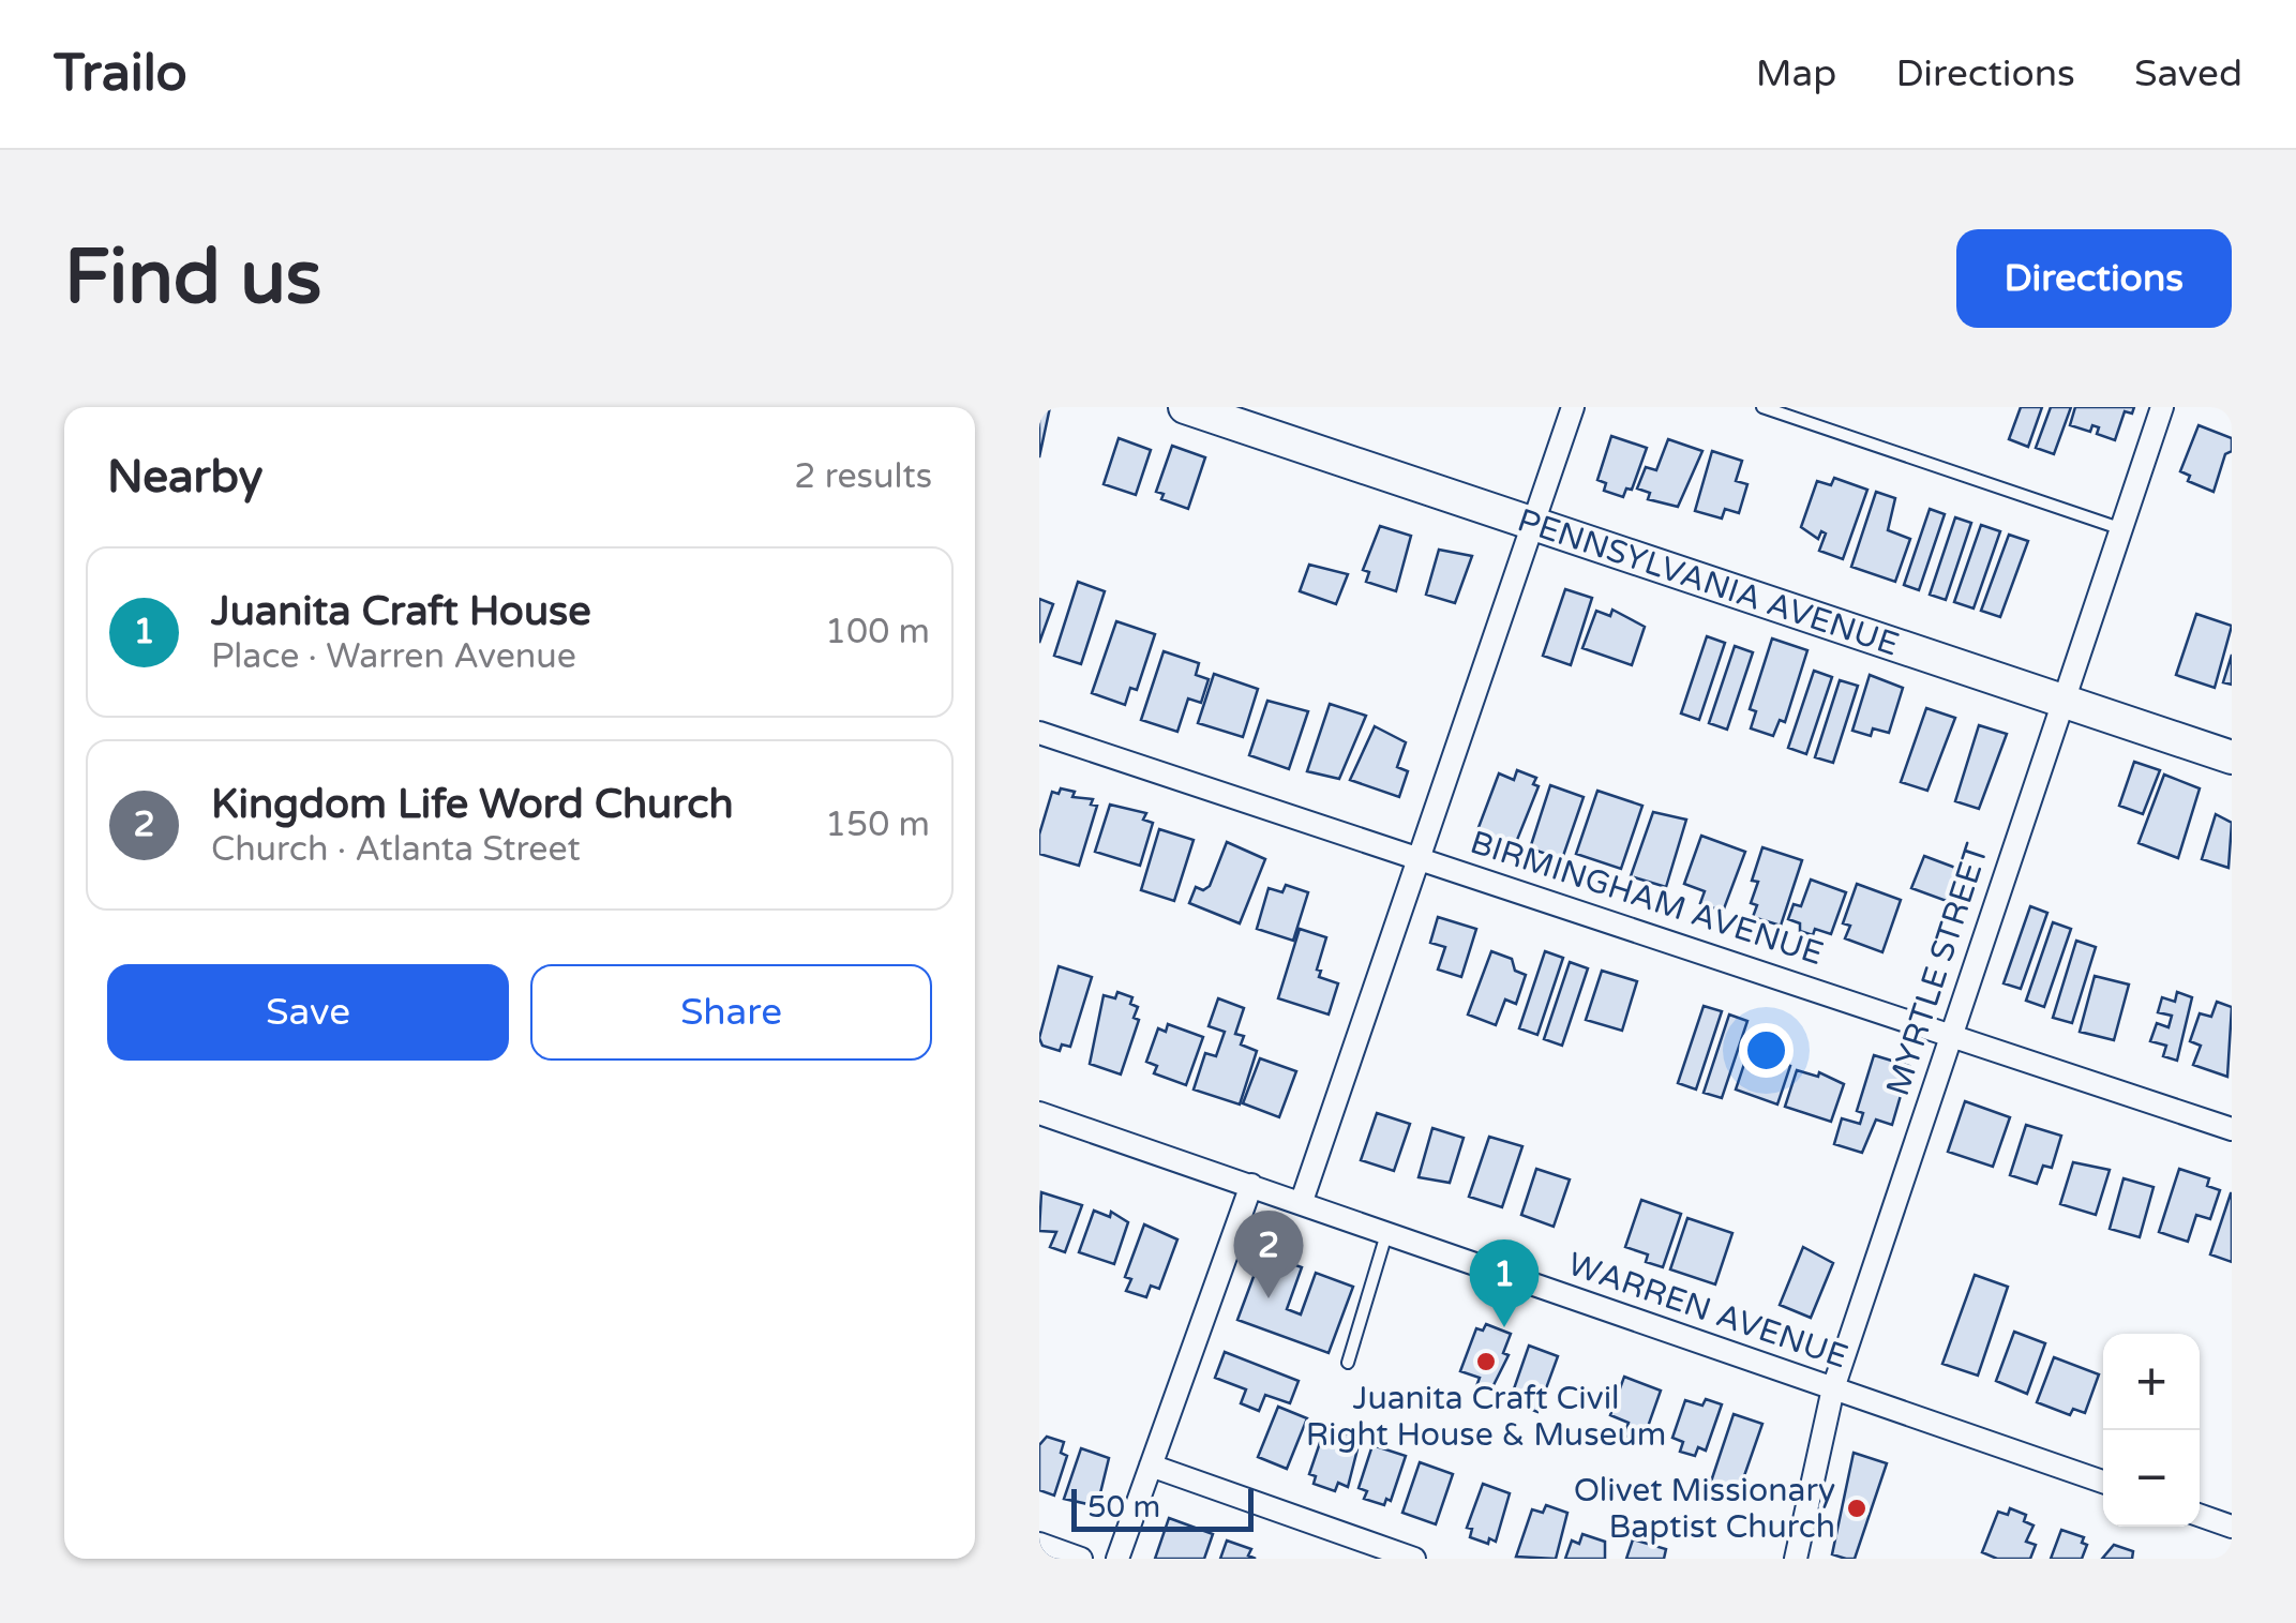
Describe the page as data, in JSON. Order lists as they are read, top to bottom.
{
  "streets": {
    "street": [
      "PENNSYLVANIA AVENUE",
      "BIRMINGHAM AVENUE",
      "MYRTLE STREET",
      "WARREN AVENUE"
    ]
  },
  "crossings": [
    ["PENNSYLVANIA AVENUE", "MYRTLE STREET"],
    ["BIRMINGHAM AVENUE", "MYRTLE STREET"],
    ["MYRTLE STREET", "WARREN AVENUE"]
  ],
  "places": ["Juanita Craft Civil Right House & Museum", "Olivet Missionary Baptist Church"],
  "scale_bar": "50 m",
  "page": {
    "header": "Trailo",
    "nav": ["Map", "Directions", "Saved"],
    "buttons": [
      "Directions",
      ["Save", "Share"]
    ],
    "title": "Find us",
    "heading": ["Nearby", "2 results"],
    "list": [
      {
        "mark": "1",
        "name": "Juanita Craft House",
        "note": "Place · Warren Avenue",
        "value": "100 m"
      },
      {
        "mark": "2",
        "name": "Kingdom Life Word Church",
        "note": "Church · Atlanta Street",
        "value": "150 m"
      }
    ],
    "pins": ["2", "1"],
    "map_buttons": ["+", "−"],
    "scale": "50 m"
  }
}
